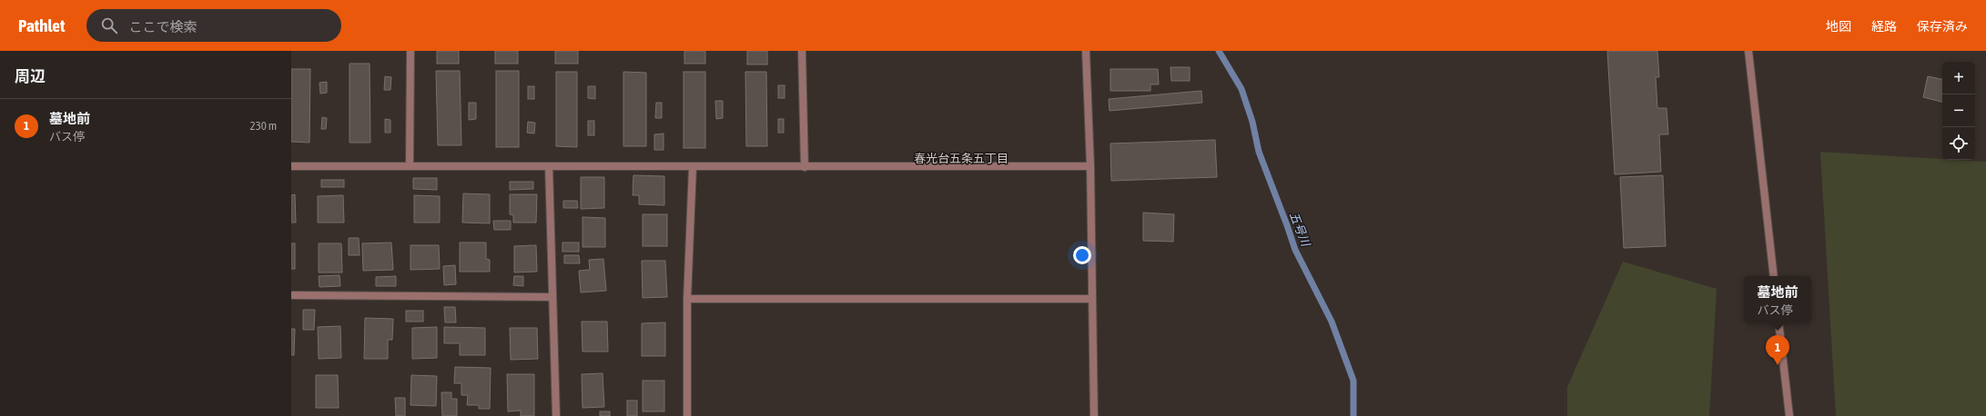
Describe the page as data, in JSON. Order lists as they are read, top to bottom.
{
  "districts": ["春光台五条五丁目"],
  "water": ["五号川"],
  "page": {
    "header": "Pathlet",
    "search": "ここで検索",
    "nav": ["地図", "経路", "保存済み"],
    "heading": "周辺",
    "map_buttons": ["+", "−"],
    "list": [
      {
        "mark": "1",
        "name": "墓地前",
        "note": "バス停",
        "value": "230 m"
      }
    ],
    "popup": ["墓地前", "バス停"],
    "pins": "1"
  }
}
